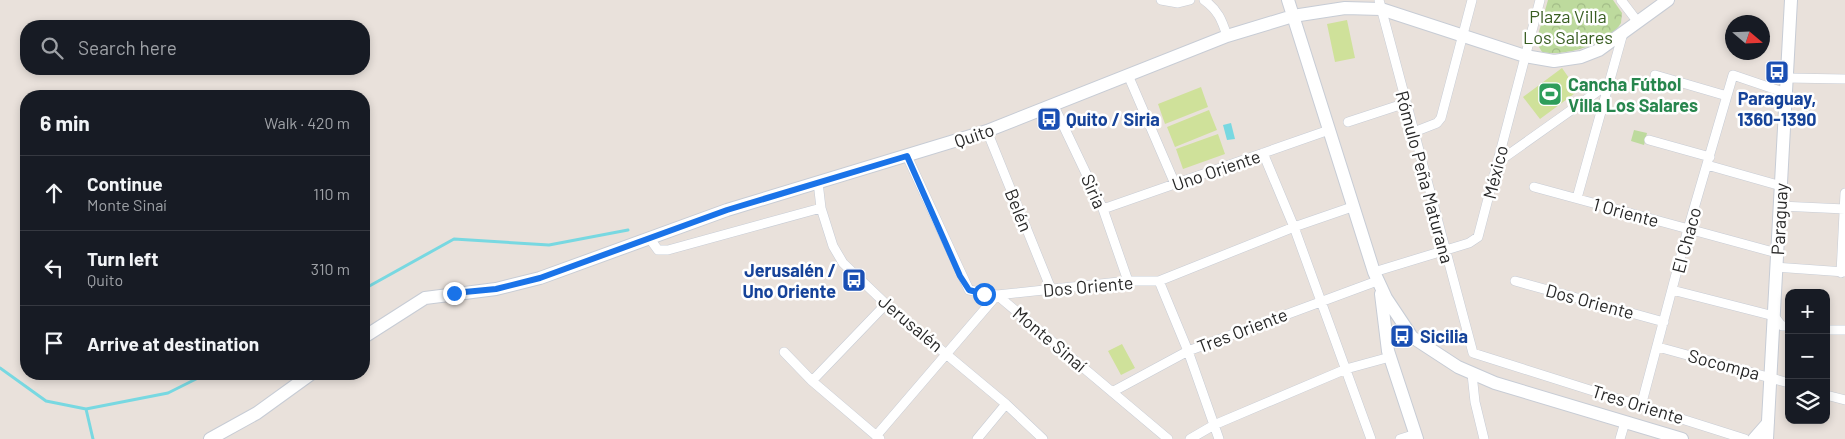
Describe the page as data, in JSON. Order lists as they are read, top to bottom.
{
  "streets": {
    "street": [
      "Quito",
      "Uno Oriente",
      "México",
      "Rómulo Peña Maturana",
      "Siria",
      "Belén",
      "1 Oriente",
      "Paraguay",
      "El Chaco",
      "Dos Oriente",
      "Jerusalén",
      "Tres Oriente",
      "Monte Sinaí",
      "Socompa"
    ]
  },
  "crossings": [
    ["Quito", "México"],
    ["Quito", "Rómulo Peña Maturana"],
    ["Quito", "Siria"],
    ["Quito", "Belén"],
    ["Quito", "Jerusalén"],
    ["Quito", "Monte Sinaí"],
    ["Uno Oriente", "Siria"],
    ["México", "Rómulo Peña Maturana"],
    ["México", "Tres Oriente"],
    ["Rómulo Peña Maturana", "Tres Oriente"],
    ["Siria", "Dos Oriente"],
    ["Belén", "Dos Oriente"],
    ["1 Oriente", "Paraguay"],
    ["1 Oriente", "El Chaco"],
    ["Paraguay", "El Chaco"],
    ["Paraguay", "Socompa"],
    ["El Chaco", "Dos Oriente"],
    ["El Chaco", "Tres Oriente"],
    ["El Chaco", "Socompa"],
    ["Dos Oriente", "Monte Sinaí"],
    ["Tres Oriente", "Monte Sinaí"]
  ],
  "parks": ["Plaza Villa Los Salares"],
  "places": {
    "bus stop": [
      "Paraguay, 1360-1390",
      "Quito / Siria",
      "Jerusalén / Uno Oriente",
      "Sicilia"
    ],
    "sports": ["Cancha Fútbol Villa Los Salares"]
  },
  "north": "right",
  "page": {
    "search": "Search here",
    "heading": ["6 min", "Walk · 420 m"],
    "list": [
      ["Continue", "Monte Sinaí", "110 m"],
      ["Turn left", "Quito", "310 m"],
      "Arrive at destination"
    ],
    "map_buttons": ["+", "−"]
  }
}
